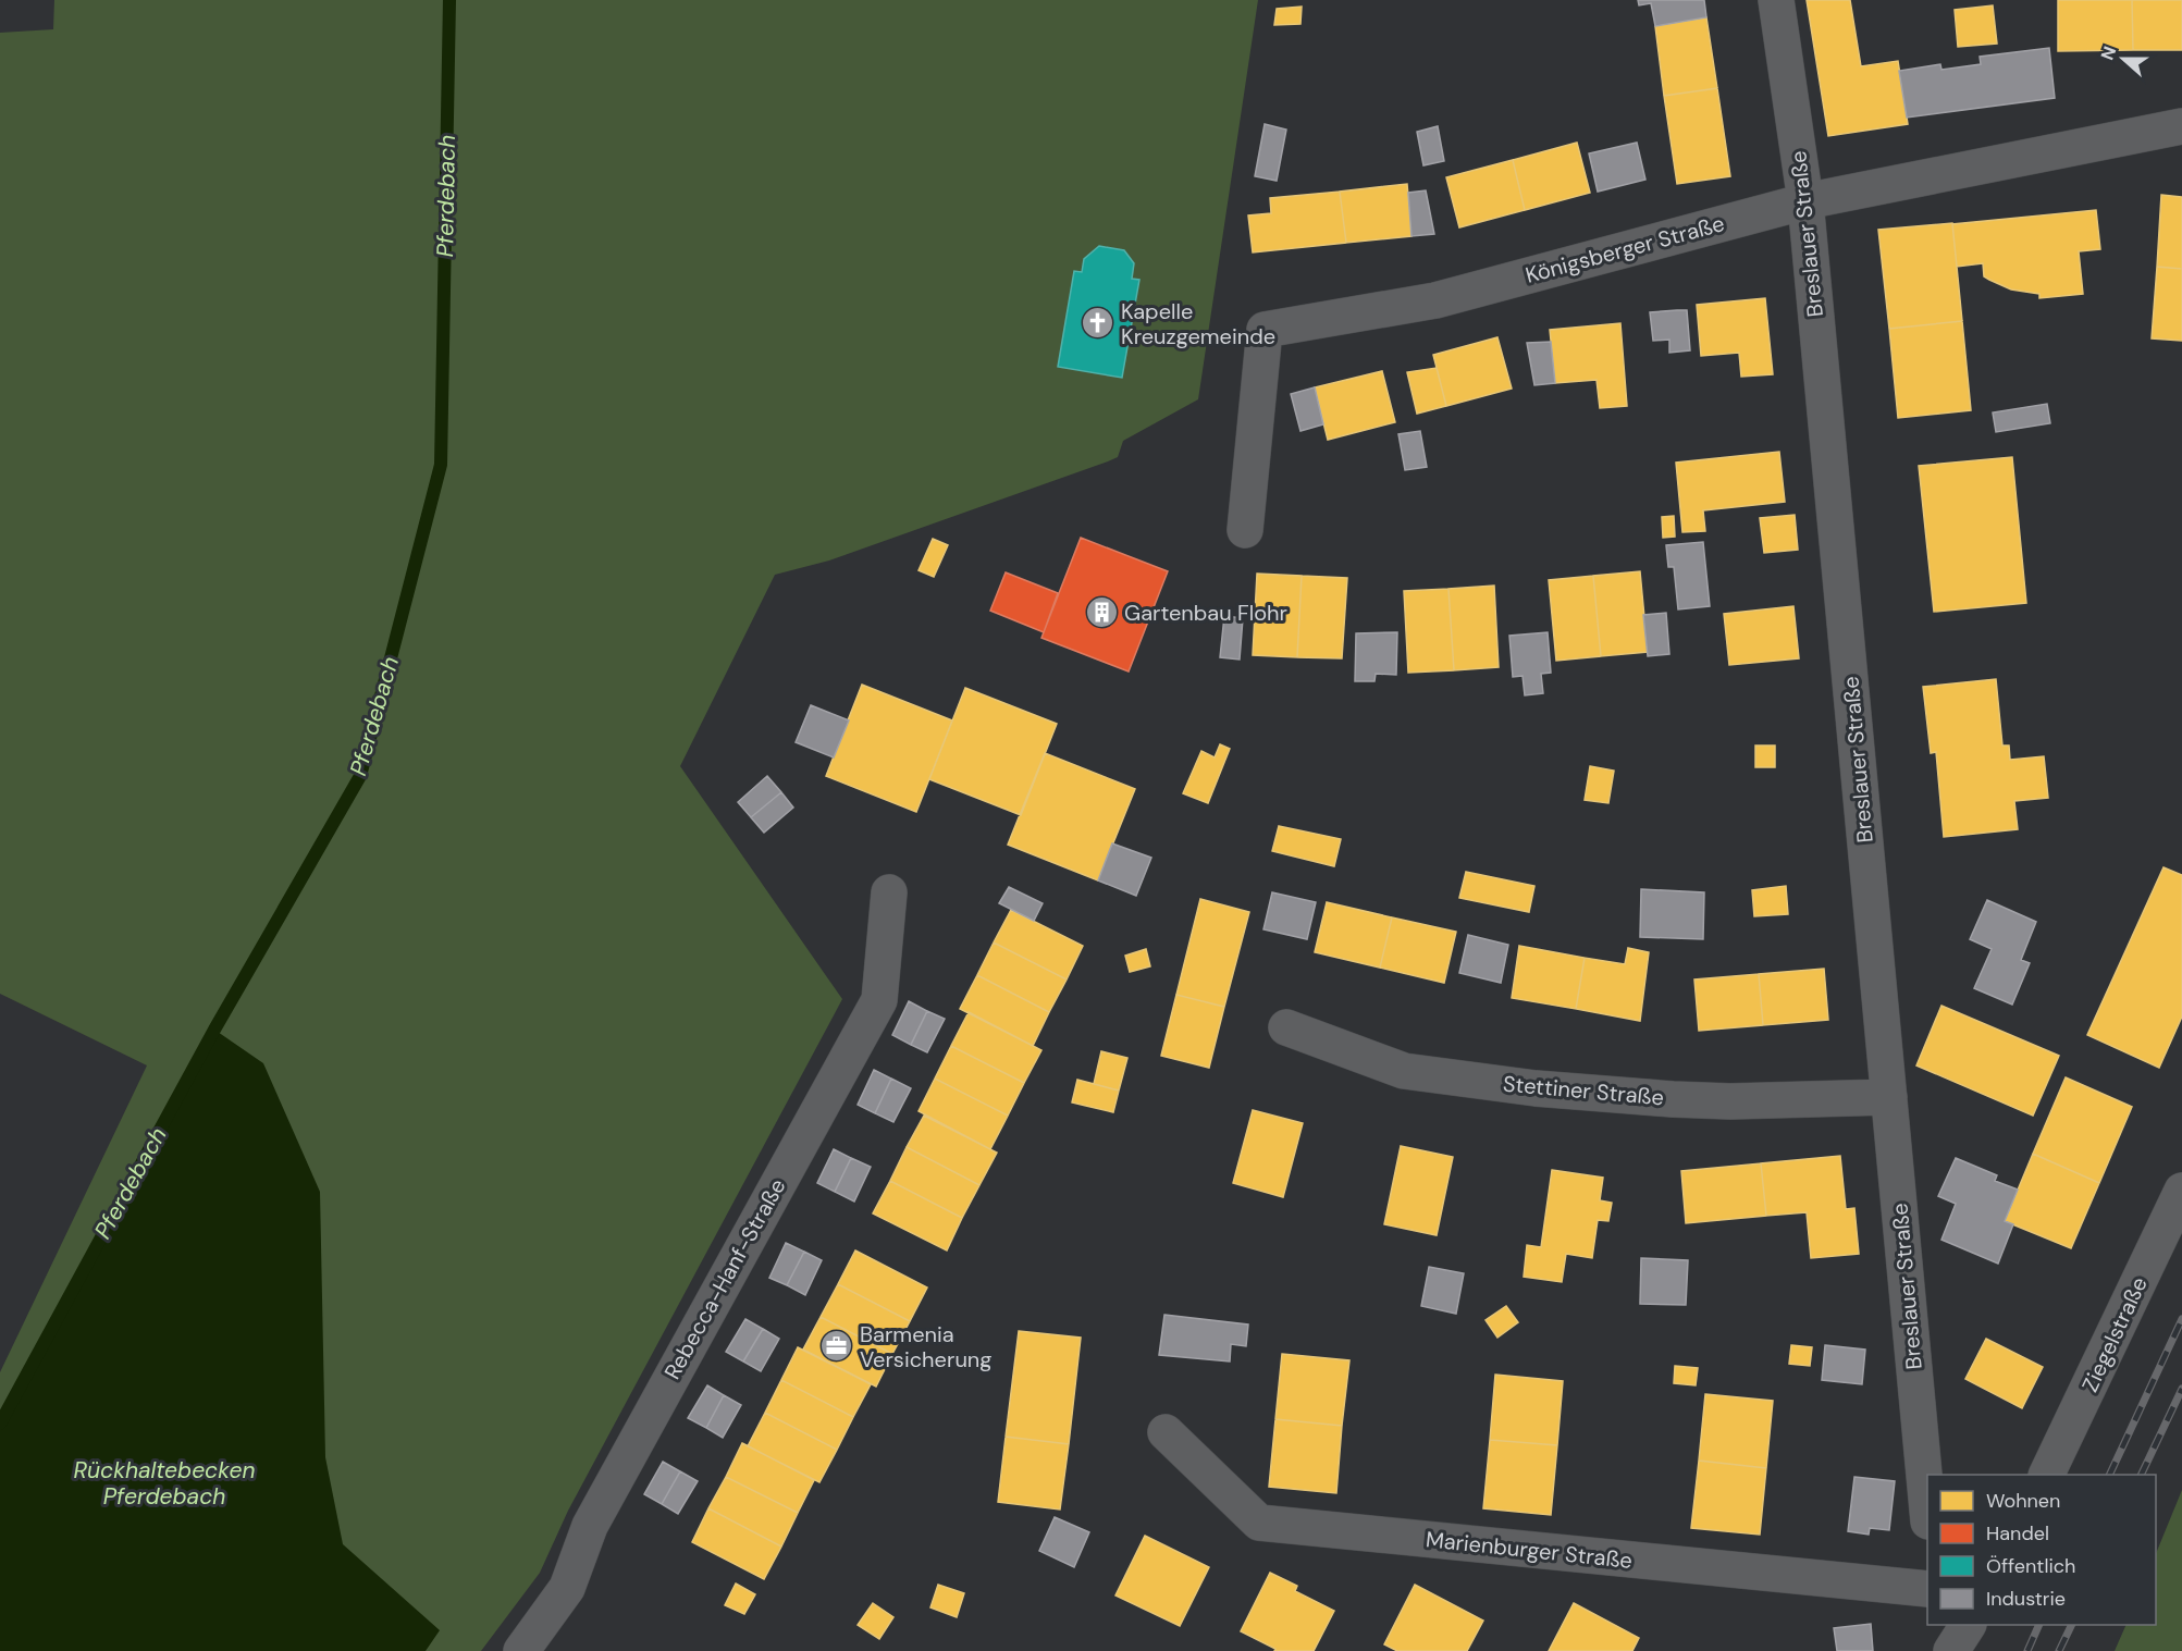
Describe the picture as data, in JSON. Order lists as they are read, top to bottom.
{
  "streets": {
    "street": [
      "Breslauer Straße",
      "Königsberger Straße",
      "Stettiner Straße",
      "Rebecca-Hanf-Straße",
      "Ziegelstraße",
      "Marienburger Straße"
    ]
  },
  "crossings": [
    ["Breslauer Straße", "Königsberger Straße"],
    ["Breslauer Straße", "Stettiner Straße"]
  ],
  "water": ["Pferdebach", "Rückhaltebecken Pferdebach"],
  "places": {
    "church": ["Kapelle Kreuzgemeinde"],
    "building": ["Gartenbau Flohr"],
    "office": ["Barmenia Versicherung"]
  },
  "legend": [
    "Wohnen",
    "Handel",
    "Öffentlich",
    "Industrie"
  ],
  "north": "left"
}
